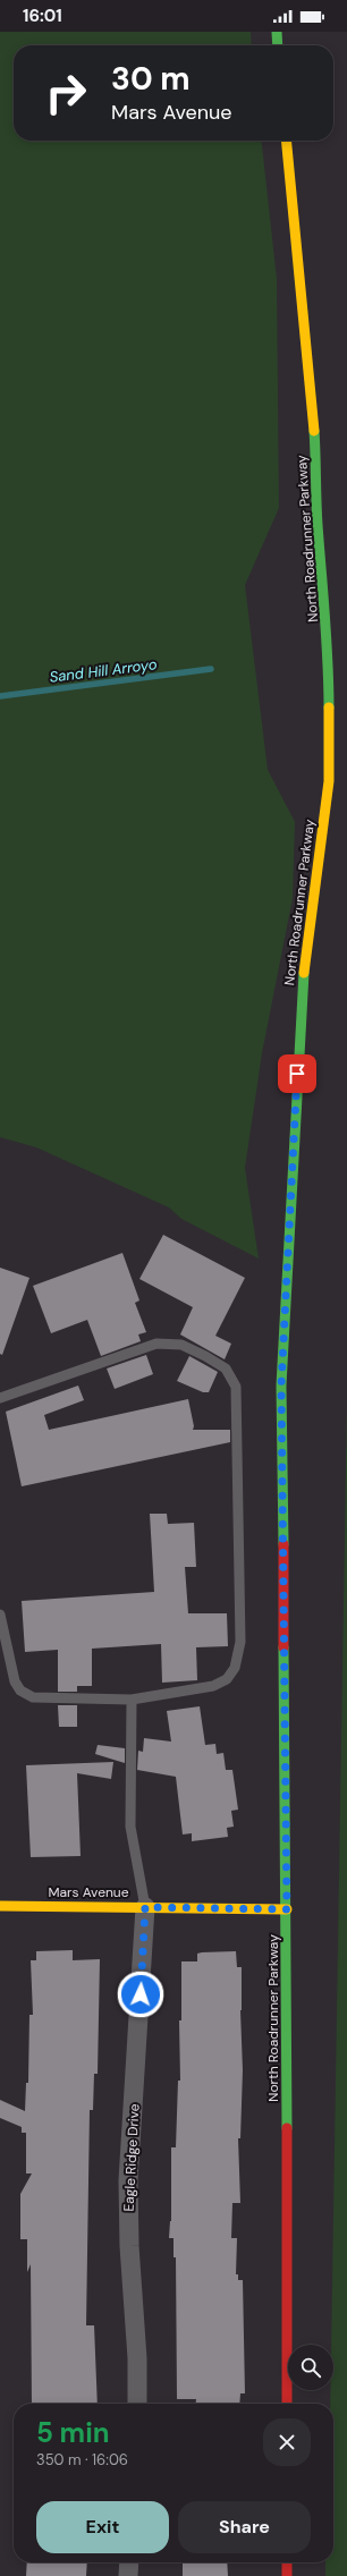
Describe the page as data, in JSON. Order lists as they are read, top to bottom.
{
  "streets": {
    "street": ["North Roadrunner Parkway", "Mars Avenue", "Eagle Ridge Drive"]
  },
  "crossings": [
    ["North Roadrunner Parkway", "Mars Avenue"],
    ["Mars Avenue", "Eagle Ridge Drive"]
  ],
  "water": ["Sand Hill Arroyo"],
  "page": {
    "status": "16:01",
    "turn": ["30 m", "Mars Avenue"],
    "heading": ["5 min", "350 m · 16:06"],
    "buttons": ["Exit", "Share"]
  }
}
